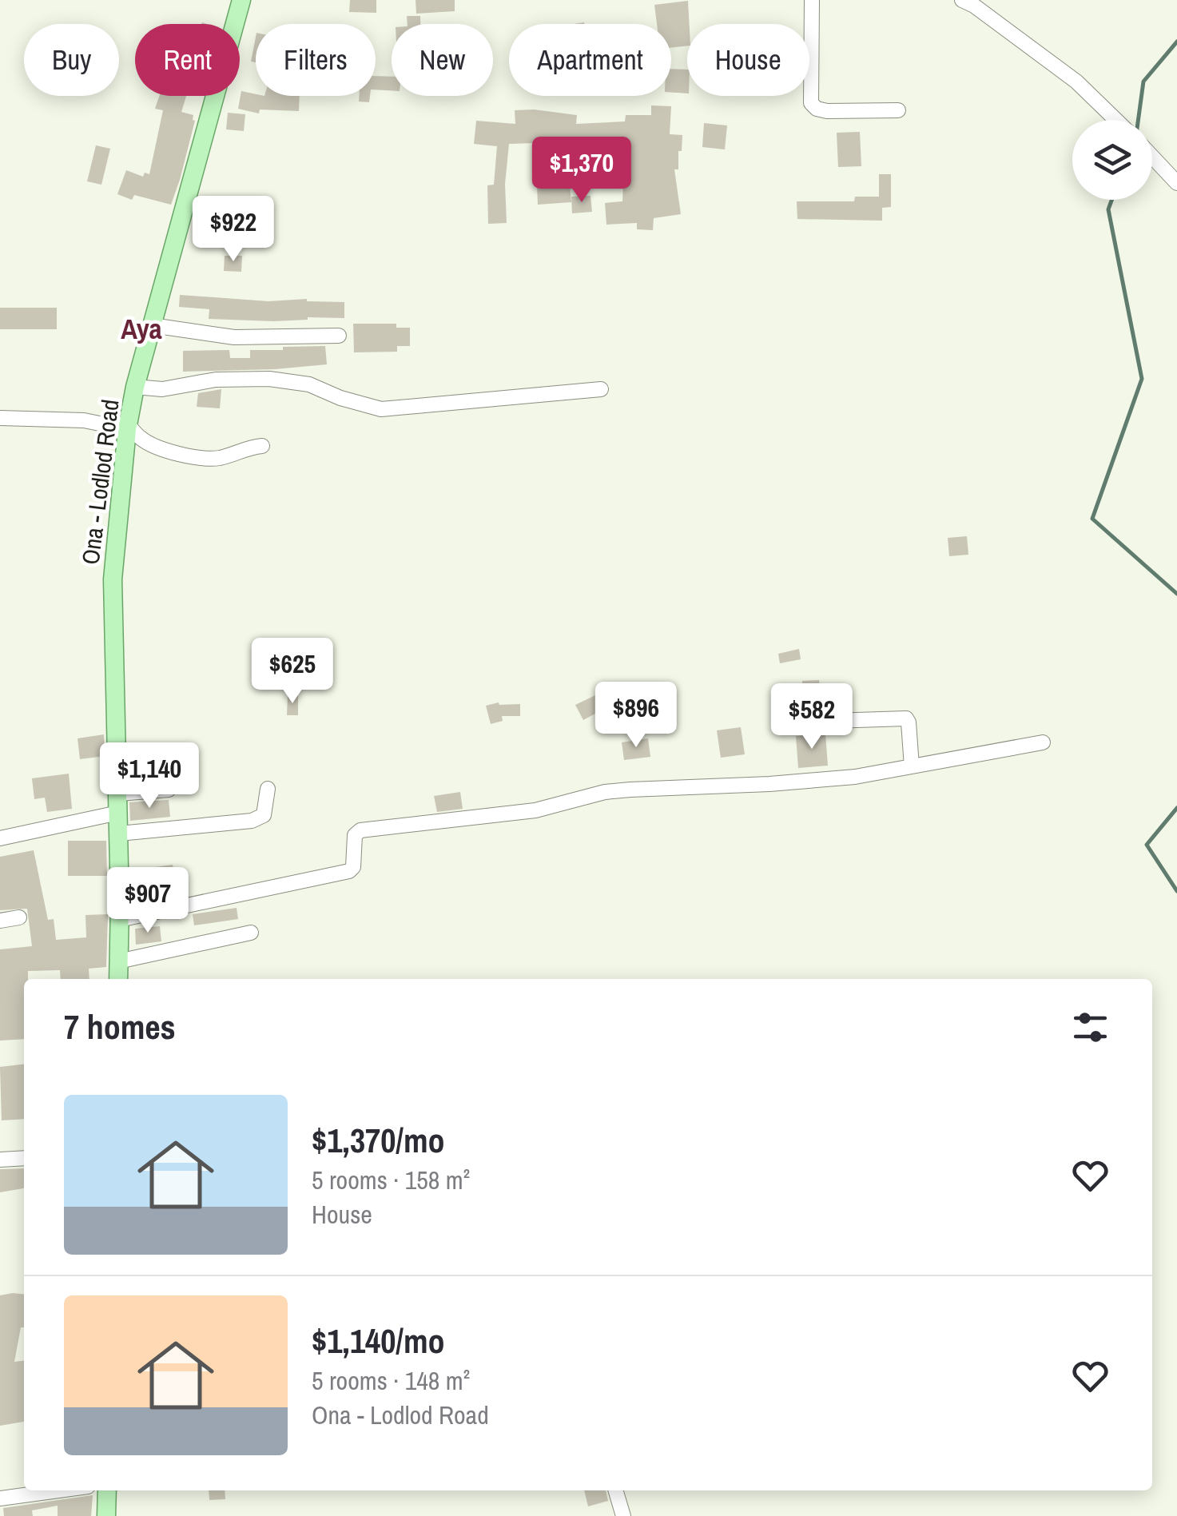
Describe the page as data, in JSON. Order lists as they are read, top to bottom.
{
  "streets": {
    "main road": ["Ona - Lodlod Road"]
  },
  "districts": ["Aya"],
  "page": {
    "chip": [
      "Buy",
      "Rent",
      "Filters",
      "New",
      "Apartment",
      "House"
    ],
    "price": [
      "$1,370",
      "$922",
      "$625",
      "$896",
      "$582",
      "$1,140",
      "$907"
    ],
    "heading": "7 homes",
    "list": [
      {
        "name": "$1,370/mo",
        "note": "5 rooms · 158 m² · House"
      },
      {
        "name": "$1,140/mo",
        "note": "5 rooms · 148 m² · Ona - Lodlod Road"
      }
    ]
  }
}
